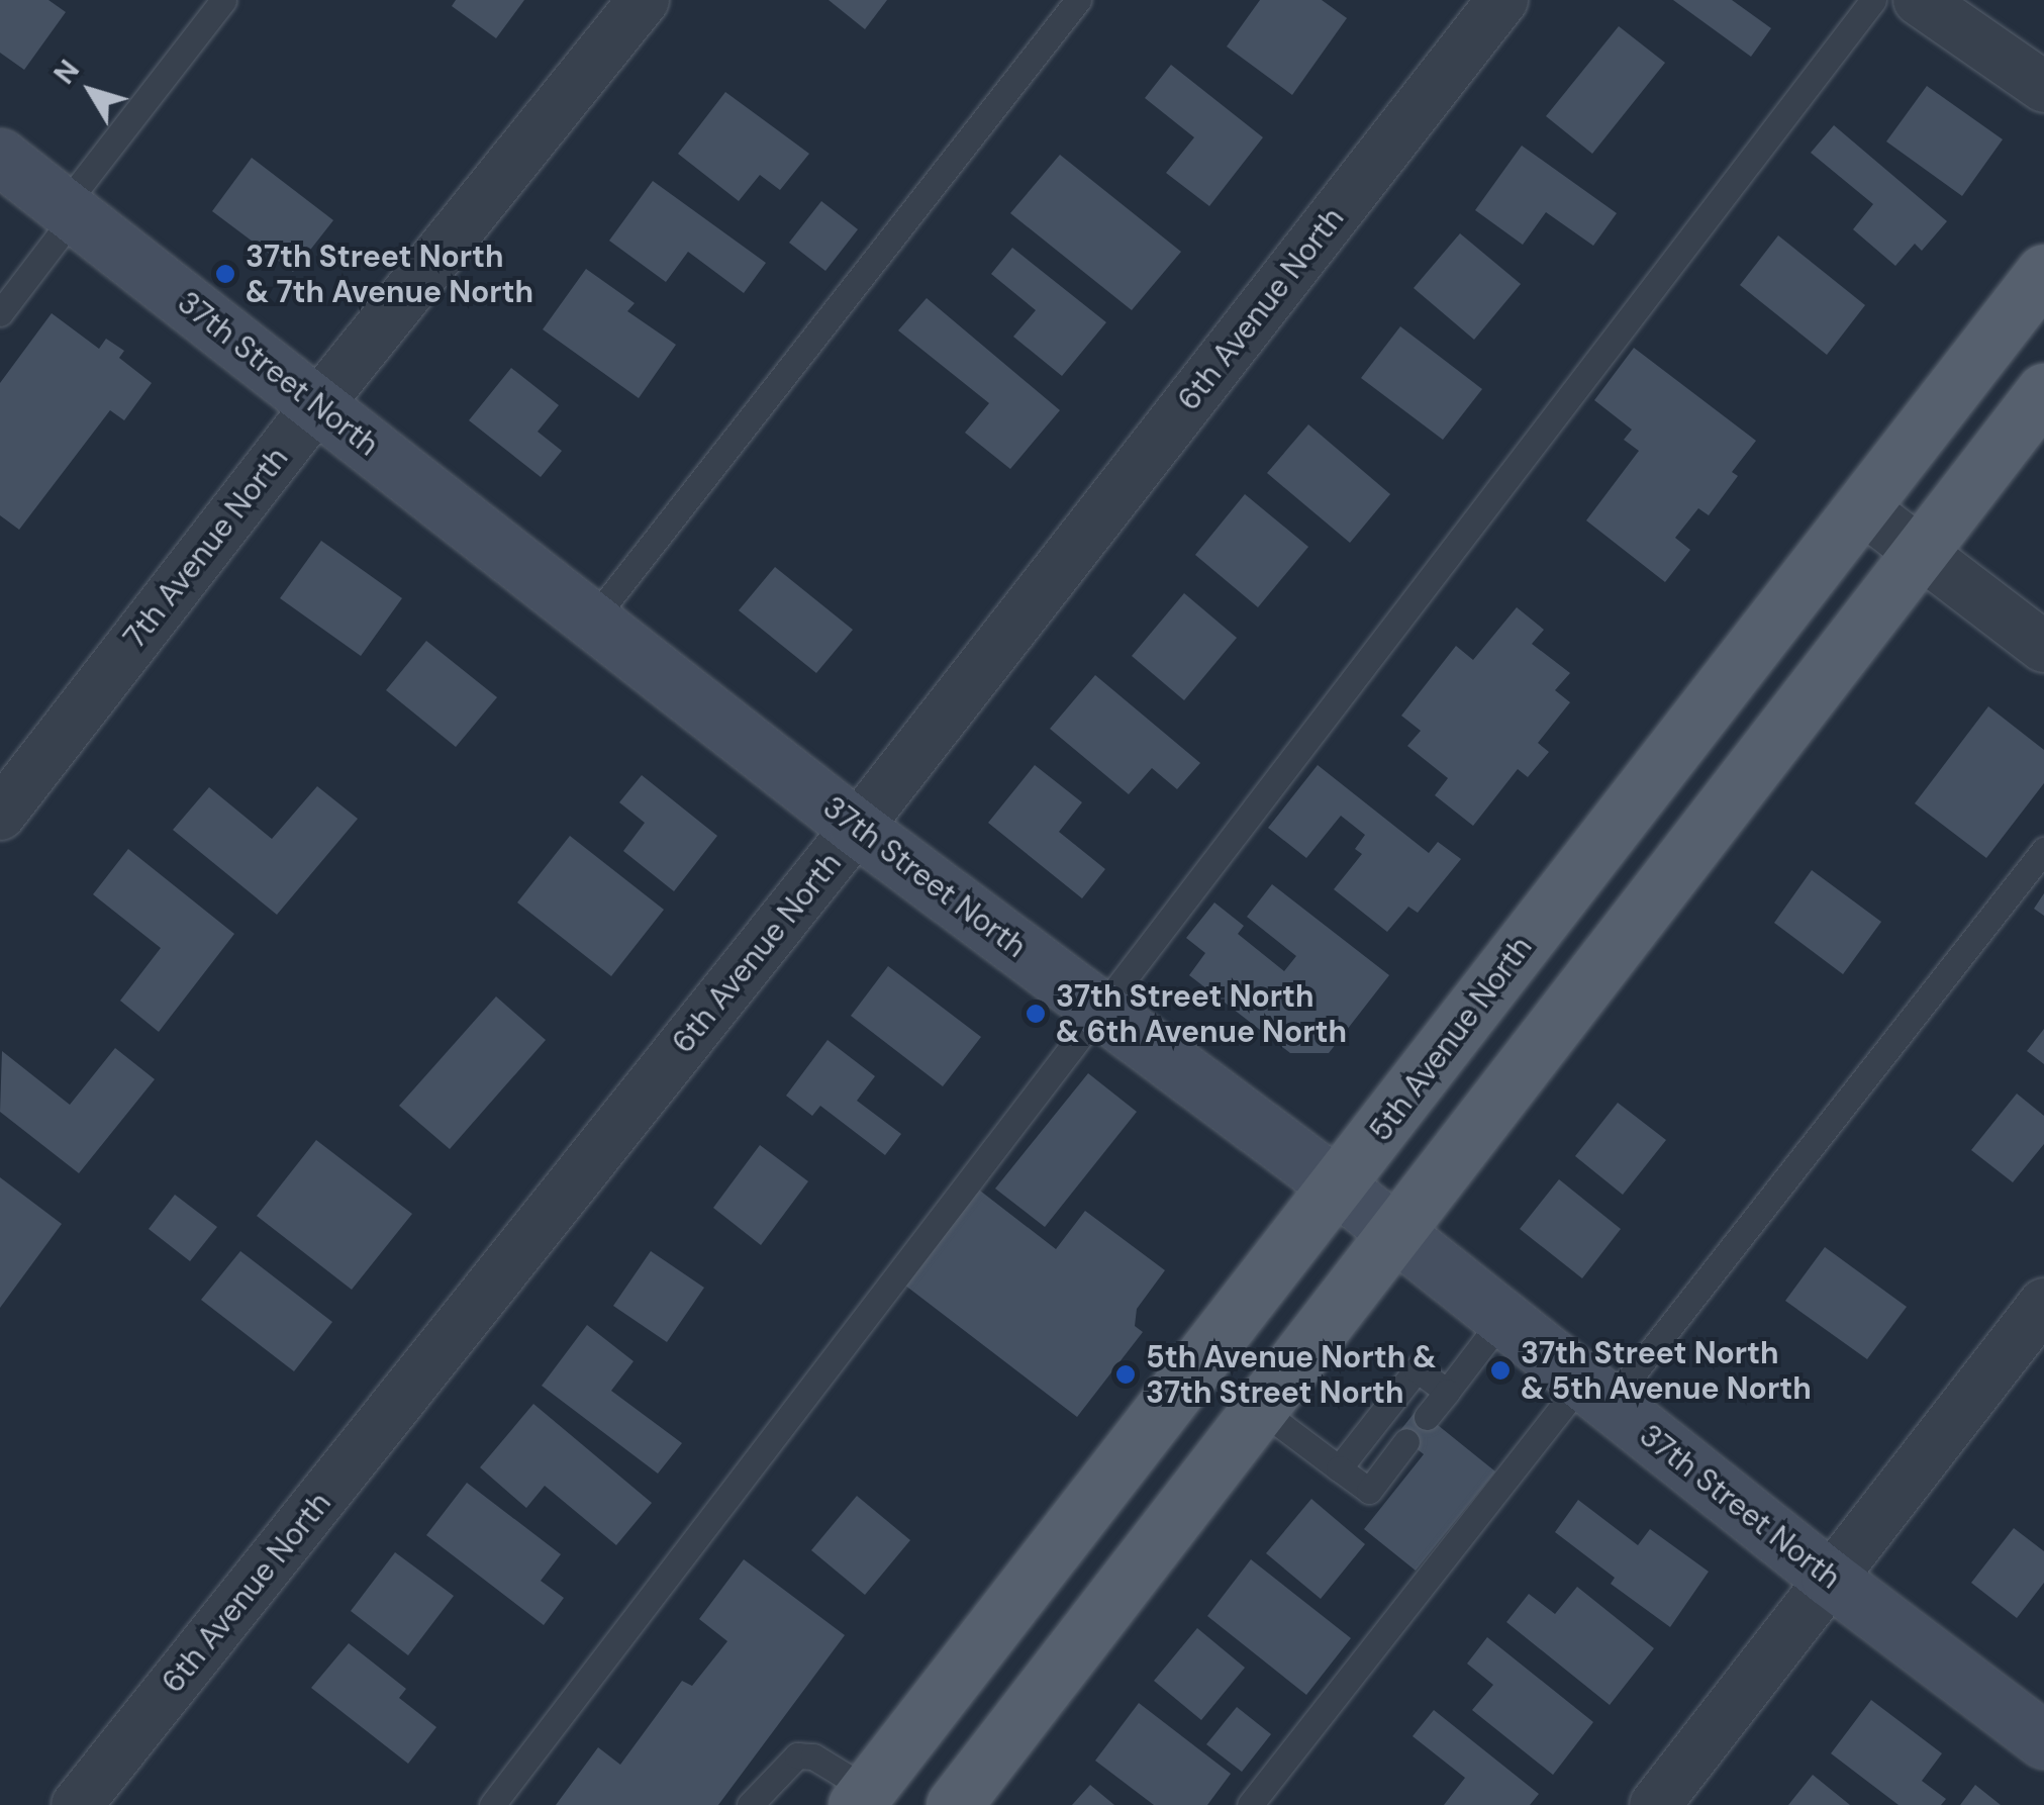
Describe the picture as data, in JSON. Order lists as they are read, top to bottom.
{
  "streets": {
    "main road": ["5th Avenue North"],
    "street": ["6th Avenue North", "37th Street North", "7th Avenue North"]
  },
  "crossings": [
    ["6th Avenue North", "37th Street North"],
    ["37th Street North", "7th Avenue North"],
    ["37th Street North", "5th Avenue North"]
  ],
  "places": [
    "37th Street North & 7th Avenue North",
    "37th Street North & 6th Avenue North",
    "37th Street North & 5th Avenue North",
    "5th Avenue North & 37th Street North"
  ],
  "north": "top left"
}
